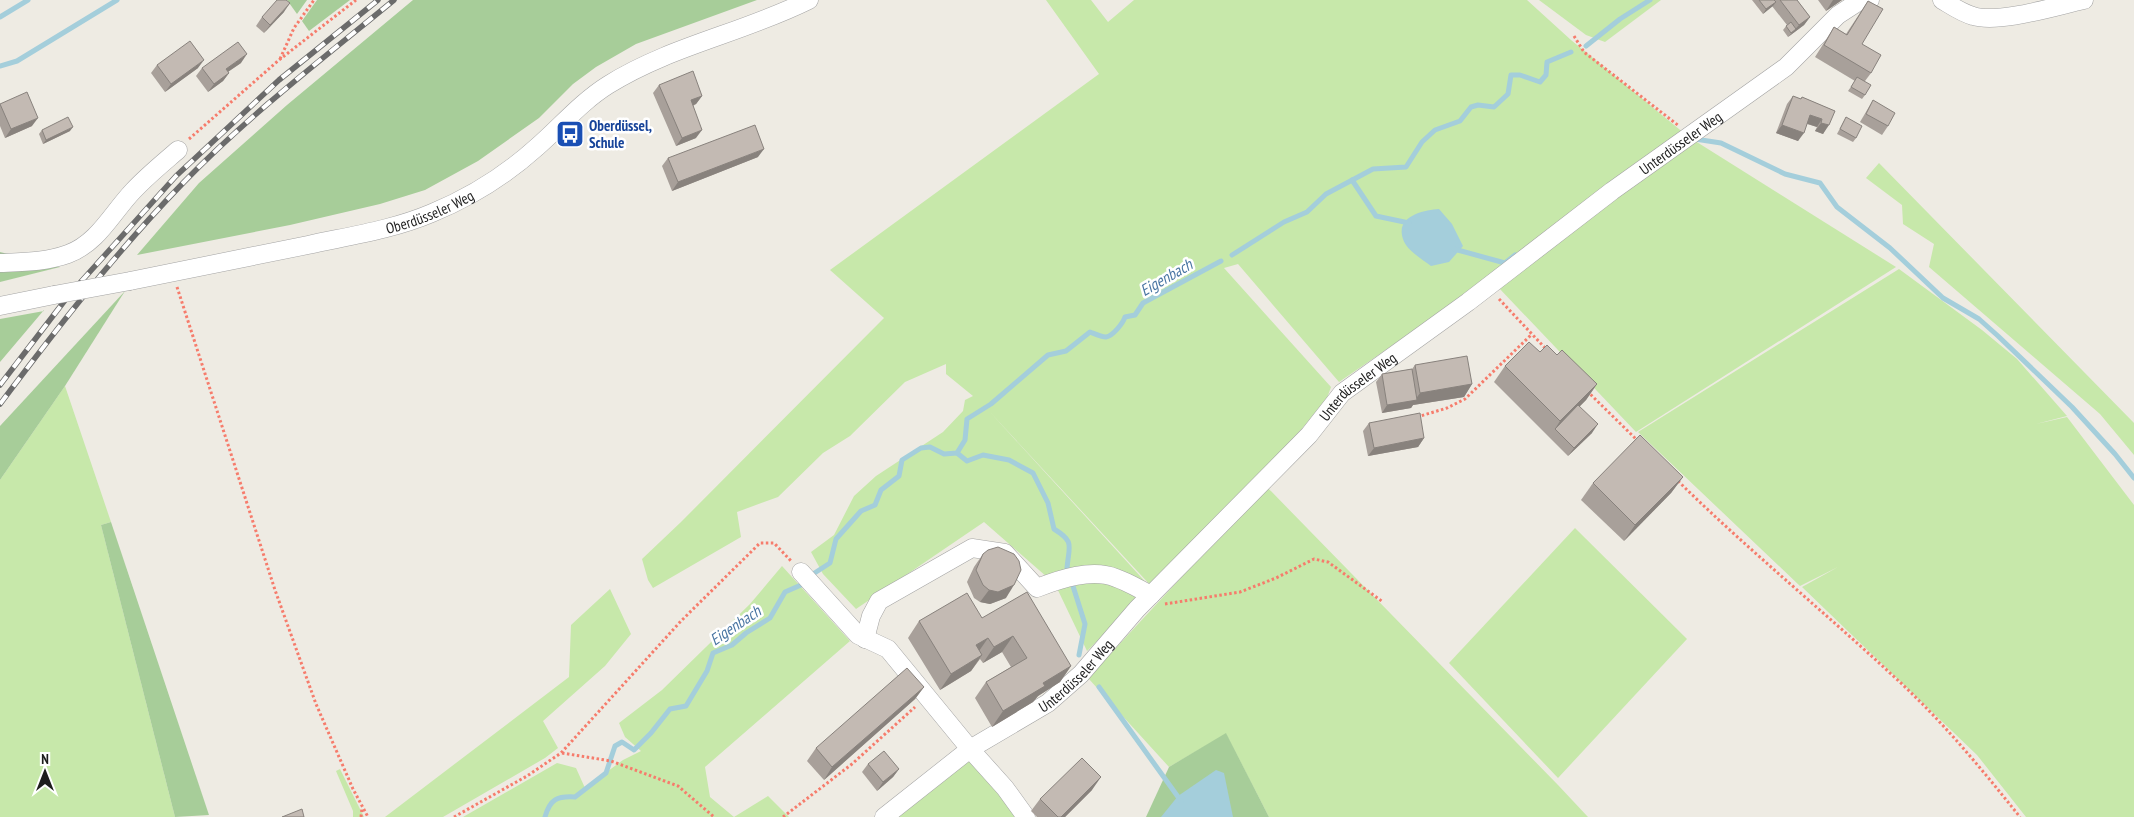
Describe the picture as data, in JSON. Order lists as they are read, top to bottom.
{
  "streets": {
    "street": ["Unterdüsseler Weg", "Oberdüsseler Weg"]
  },
  "water": ["Eigenbach"],
  "places": {
    "bus stop": ["Oberdüssel, Schule"]
  },
  "north": "top"
}
